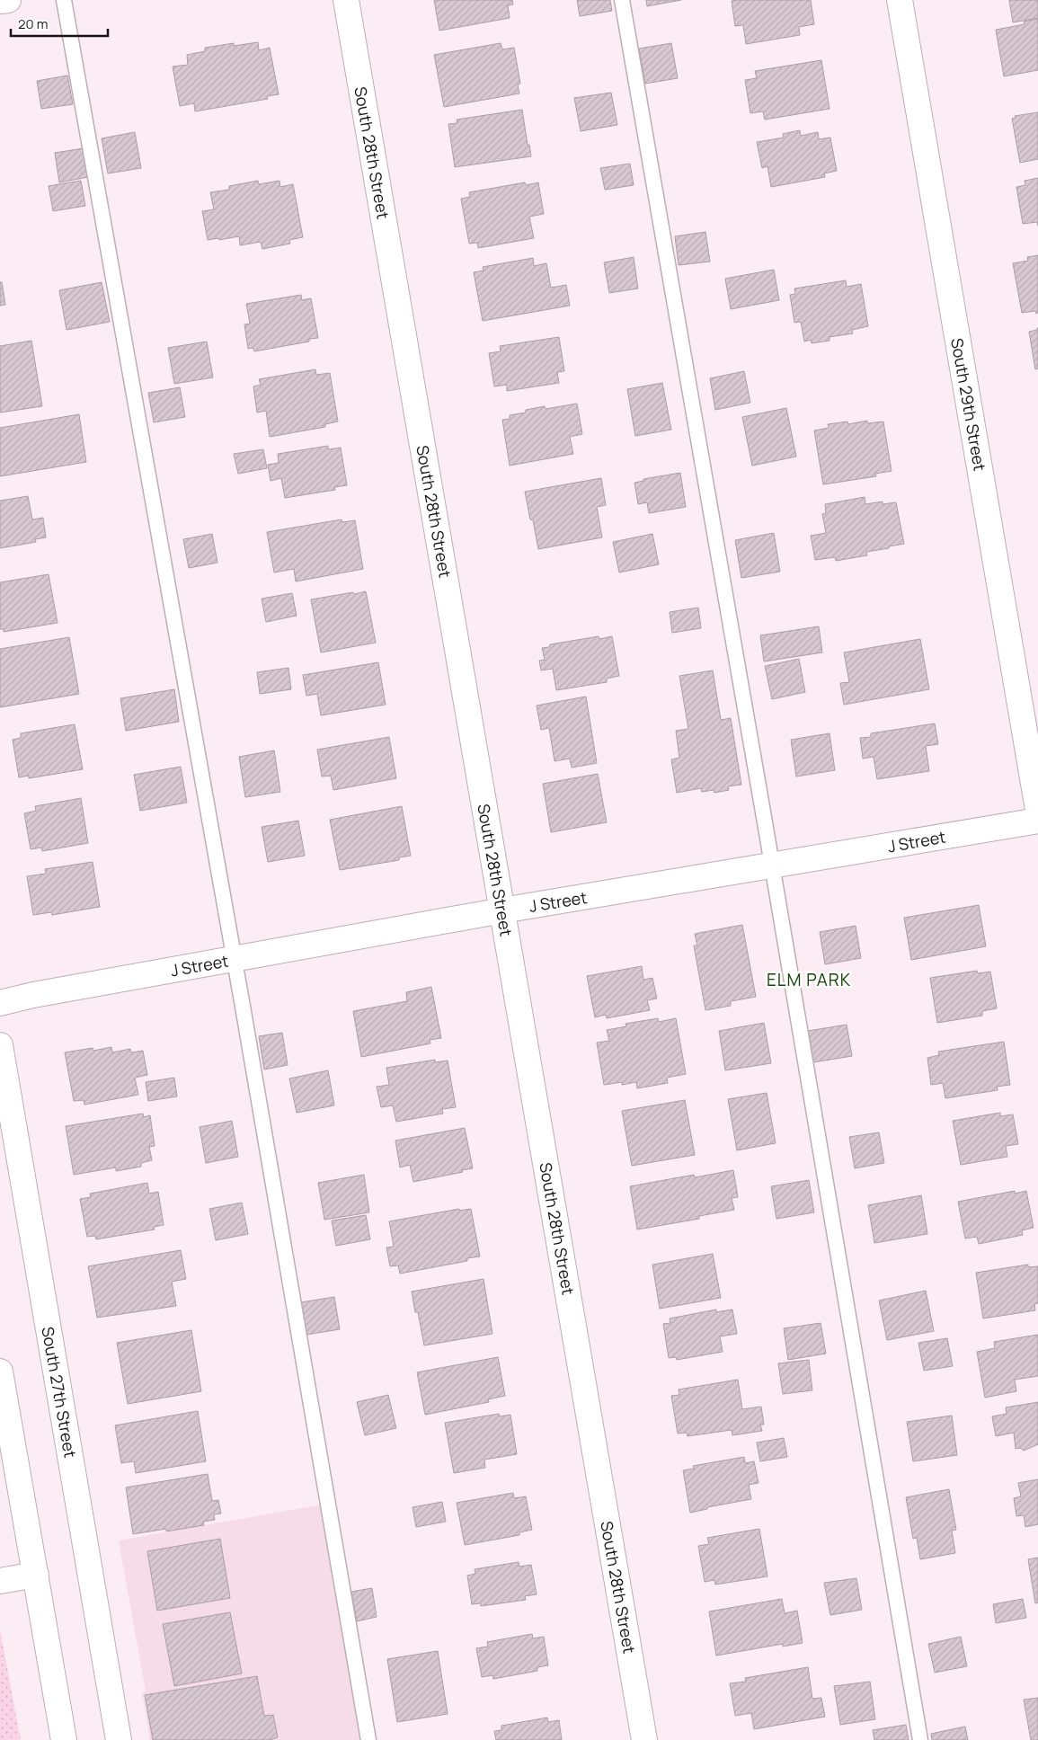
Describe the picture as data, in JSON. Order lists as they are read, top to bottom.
{
  "streets": {
    "street": [
      "South 28th Street",
      "South 29th Street",
      "J Street",
      "South 27th Street"
    ]
  },
  "crossings": [
    ["South 28th Street", "J Street"]
  ],
  "districts": ["ELM PARK"],
  "scale_bar": "20 m"
}
